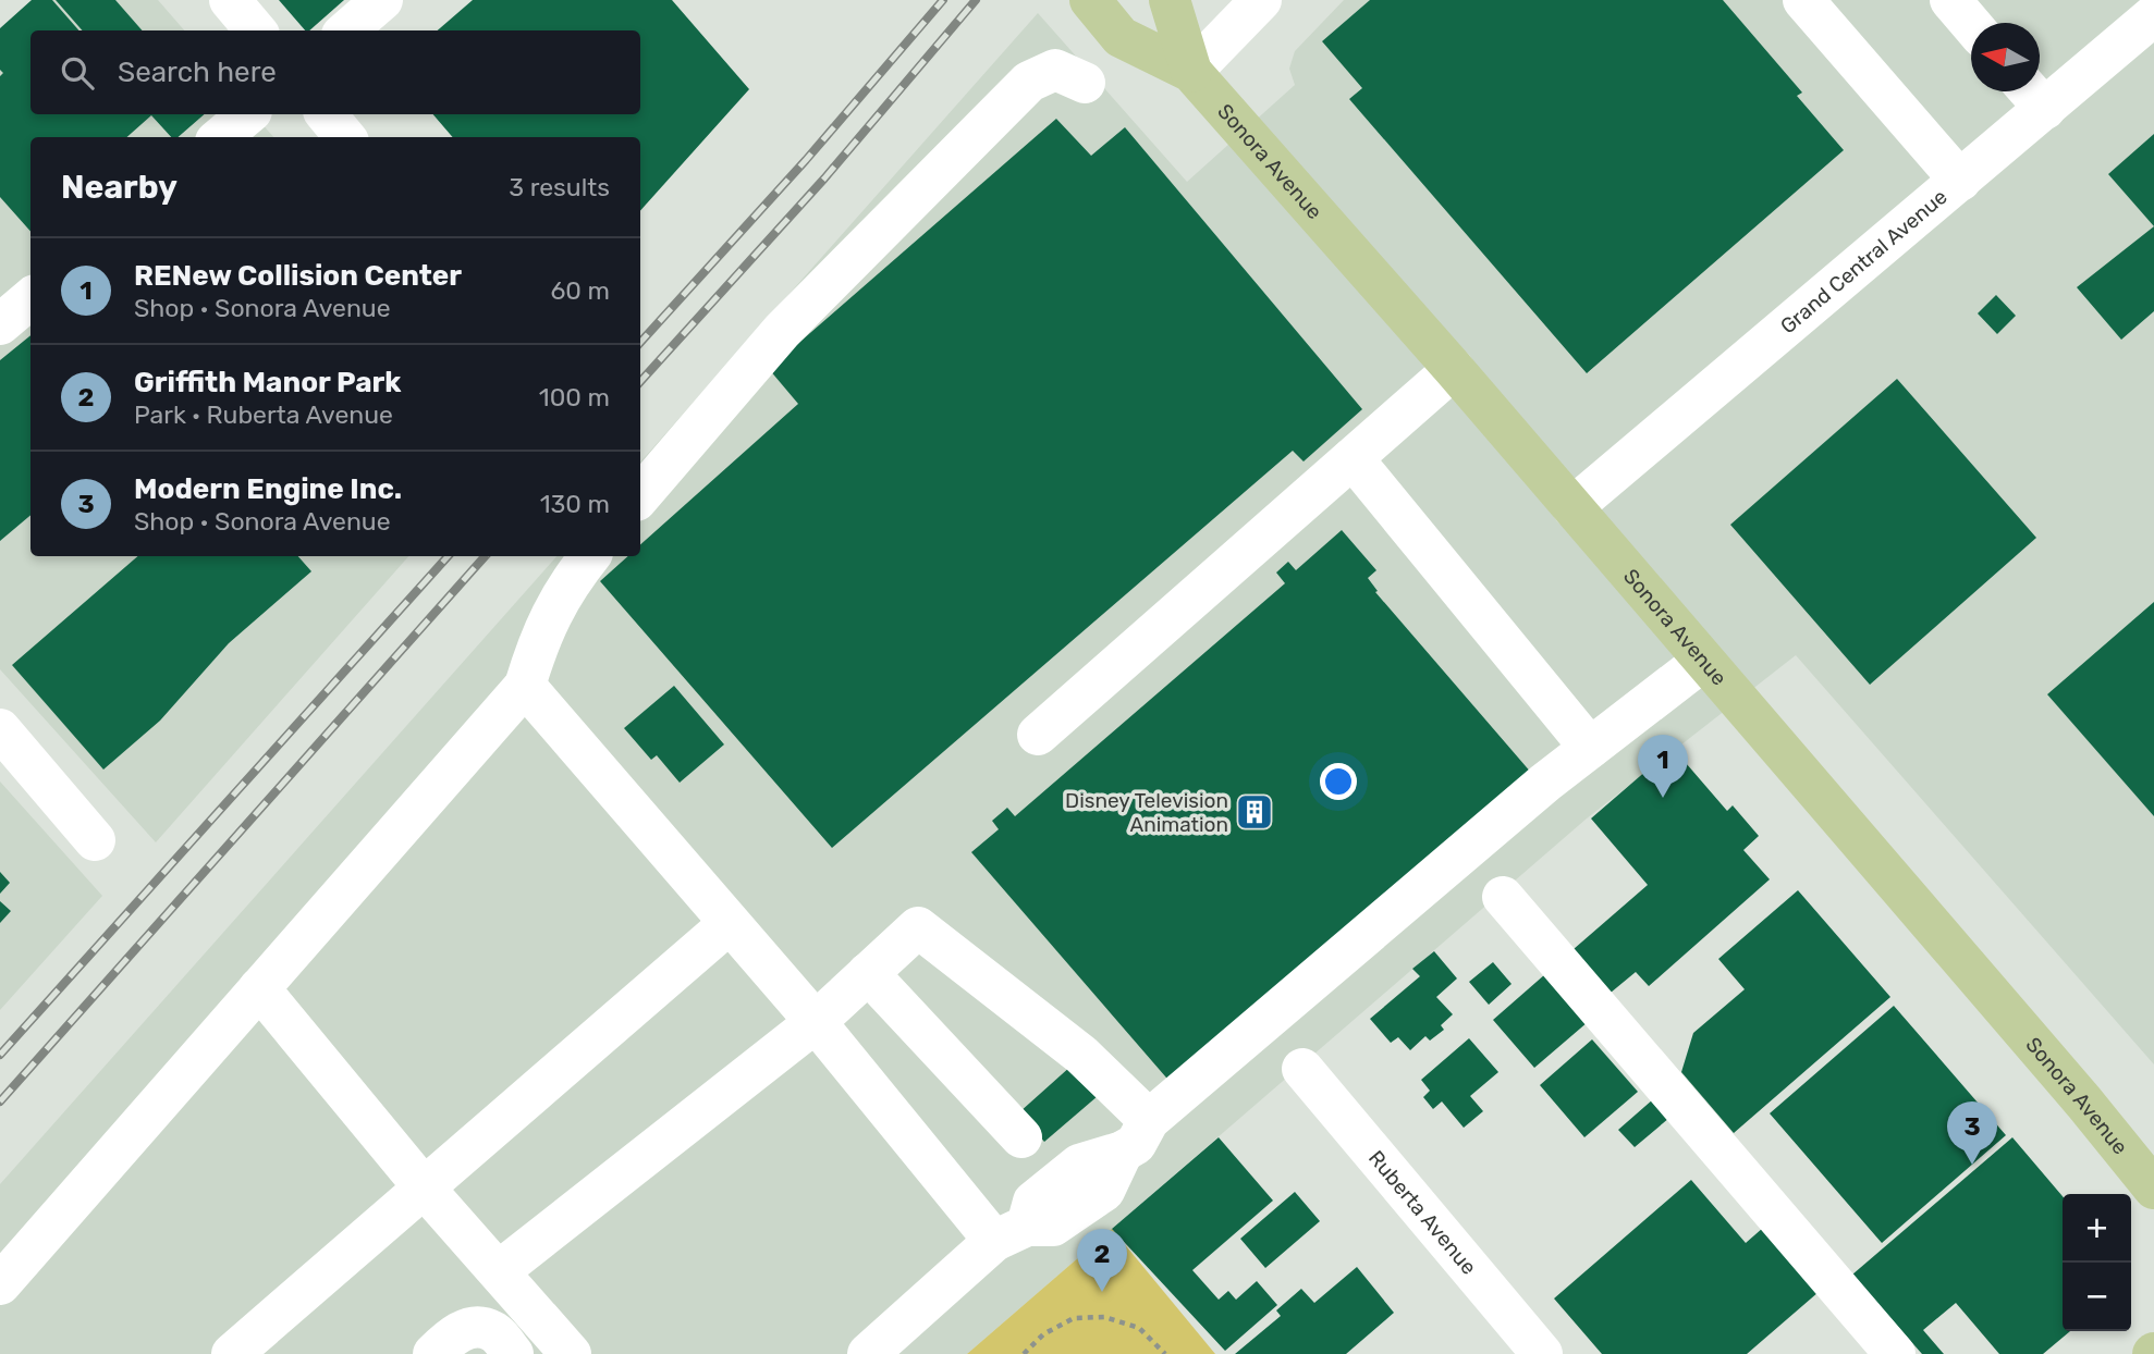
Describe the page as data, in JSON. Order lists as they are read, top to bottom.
{
  "streets": {
    "main road": ["Sonora Avenue"],
    "street": ["Grand Central Avenue", "Ruberta Avenue"]
  },
  "crossings": [
    ["Sonora Avenue", "Grand Central Avenue"]
  ],
  "places": {
    "building": ["Disney Television Animation"]
  },
  "north": "left",
  "page": {
    "search": "Search here",
    "heading": ["Nearby", "3 results"],
    "list": [
      {
        "mark": "1",
        "name": "RENew Collision Center",
        "note": "Shop · Sonora Avenue",
        "value": "60 m"
      },
      {
        "mark": "2",
        "name": "Griffith Manor Park",
        "note": "Park · Ruberta Avenue",
        "value": "100 m"
      },
      {
        "mark": "3",
        "name": "Modern Engine Inc.",
        "note": "Shop · Sonora Avenue",
        "value": "130 m"
      }
    ],
    "pins": ["1", "3", "2"],
    "map_buttons": ["+", "−"]
  }
}
